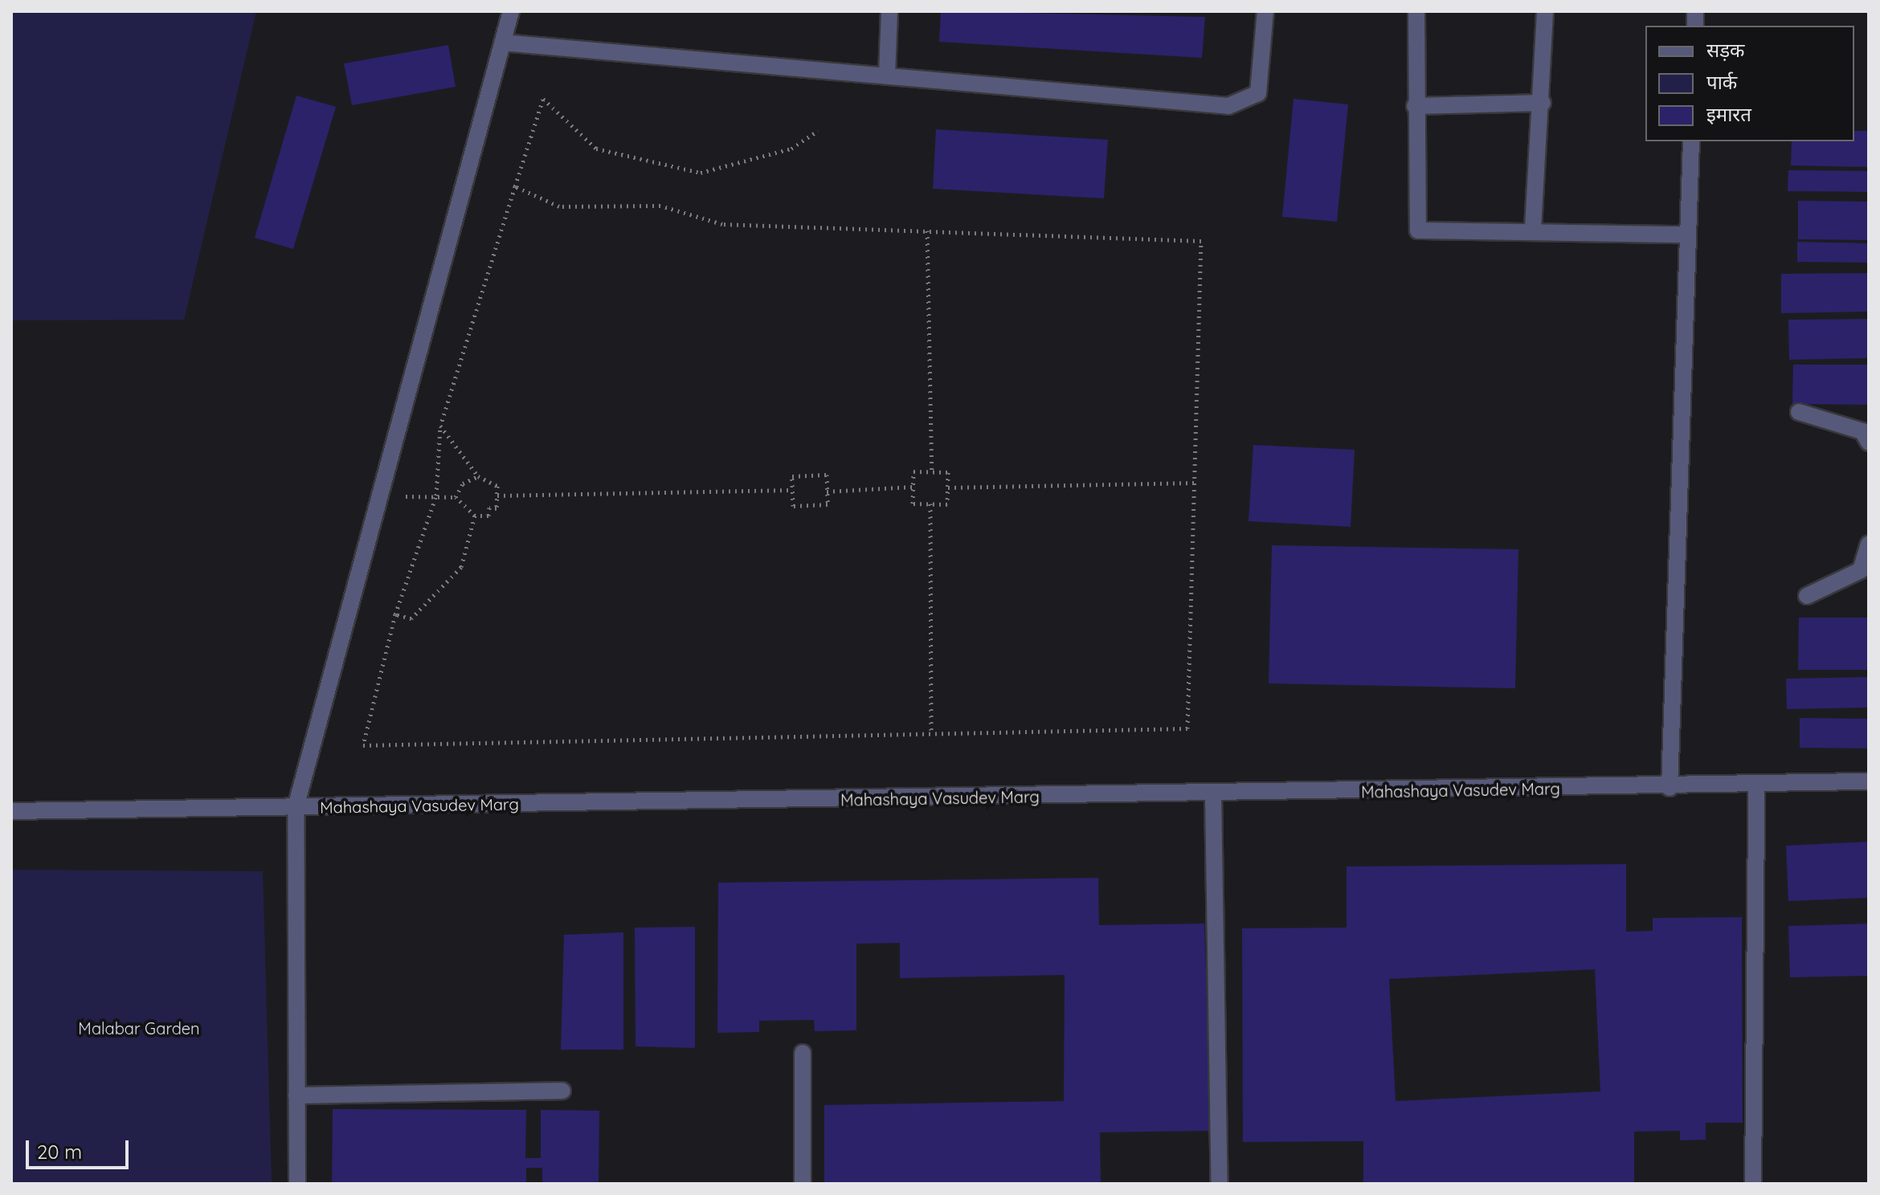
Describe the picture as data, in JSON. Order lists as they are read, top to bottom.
{
  "streets": {
    "street": ["Mahashaya Vasudev Marg"]
  },
  "parks": ["Malabar Garden"],
  "legend": ["सड़क", "पार्क", "इमारत"],
  "scale_bar": "20 m"
}
